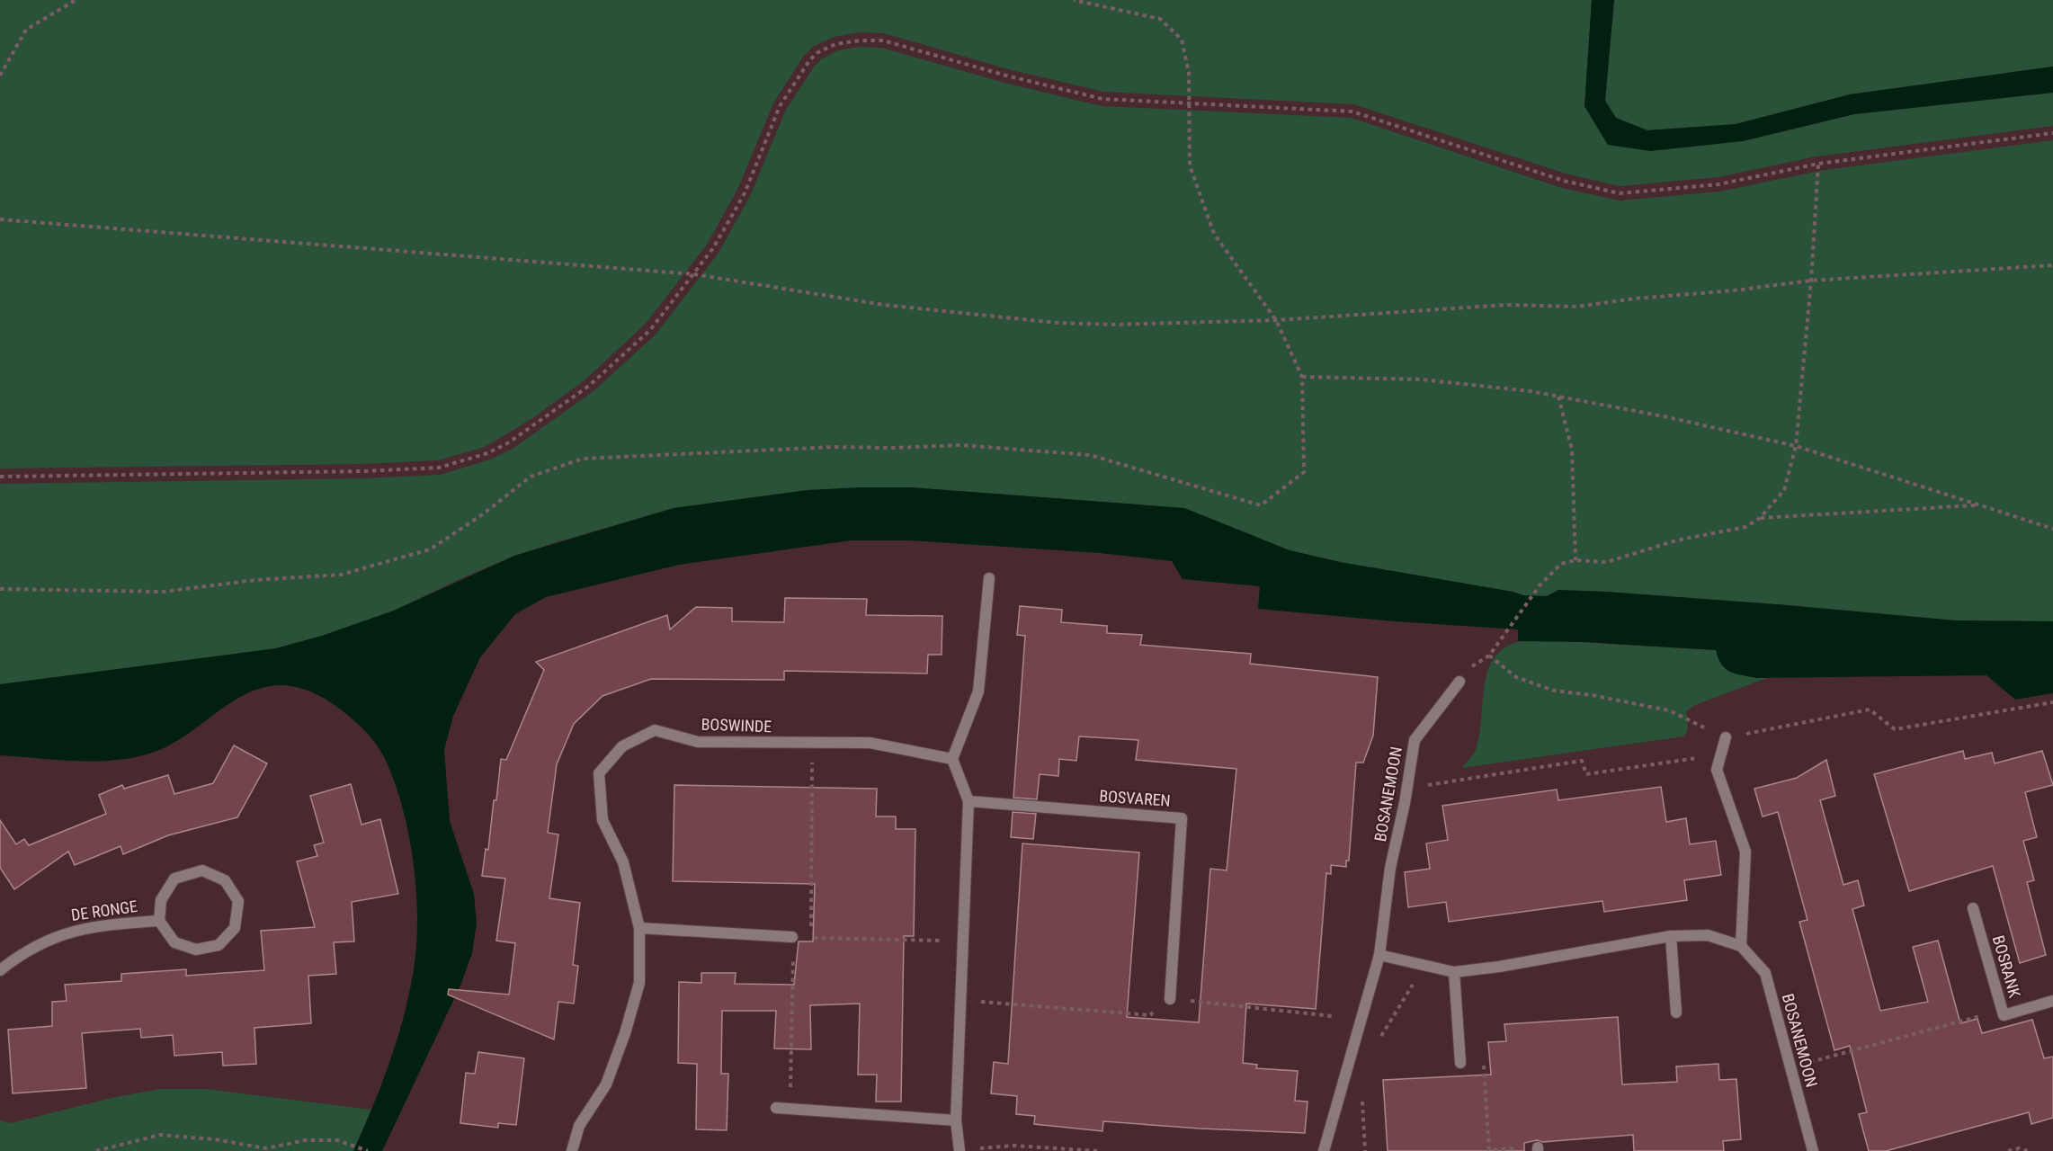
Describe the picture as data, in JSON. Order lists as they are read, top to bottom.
{
  "streets": {
    "street": [
      "BOSWINDE",
      "BOSANEMOON",
      "BOSVAREN",
      "DE RONGE",
      "BOSRANK"
    ]
  }
}
